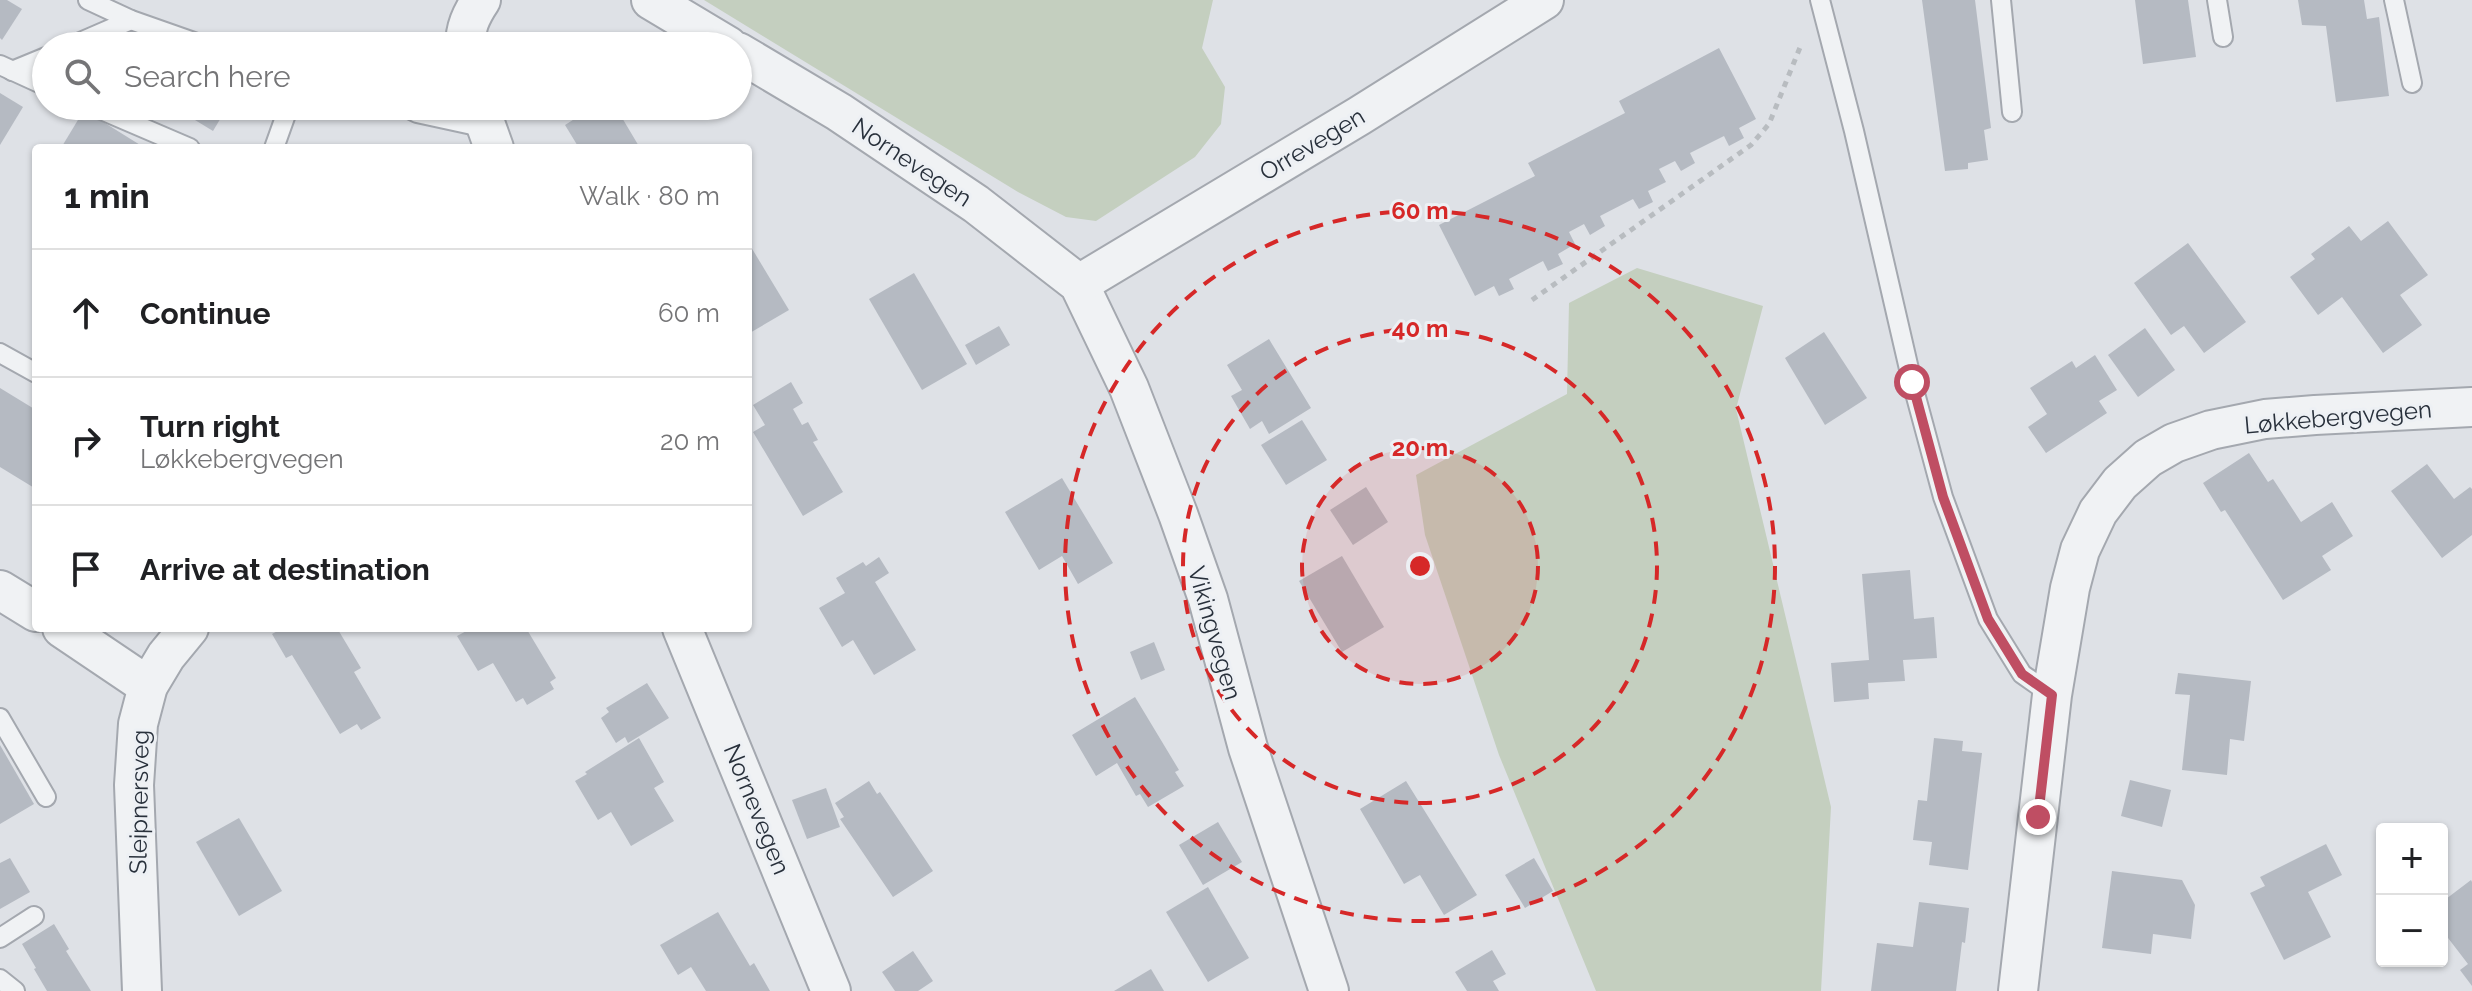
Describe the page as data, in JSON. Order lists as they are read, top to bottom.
{
  "streets": {
    "street": [
      "Orrevegen",
      "Nornevegen",
      "Løkkebergvegen",
      "Vikingvegen",
      "Sleipnersveg"
    ]
  },
  "crossings": [
    ["Orrevegen", "Nornevegen"],
    ["Orrevegen", "Vikingvegen"],
    ["Nornevegen", "Vikingvegen"]
  ],
  "page": {
    "search": "Search here",
    "heading": ["1 min", "Walk · 80 m"],
    "list": [
      ["Continue", "60 m"],
      ["Turn right", "Løkkebergvegen", "20 m"],
      "Arrive at destination"
    ],
    "map_buttons": ["+", "−"]
  },
  "rings": ["60 m", "40 m", "20 m"]
}
